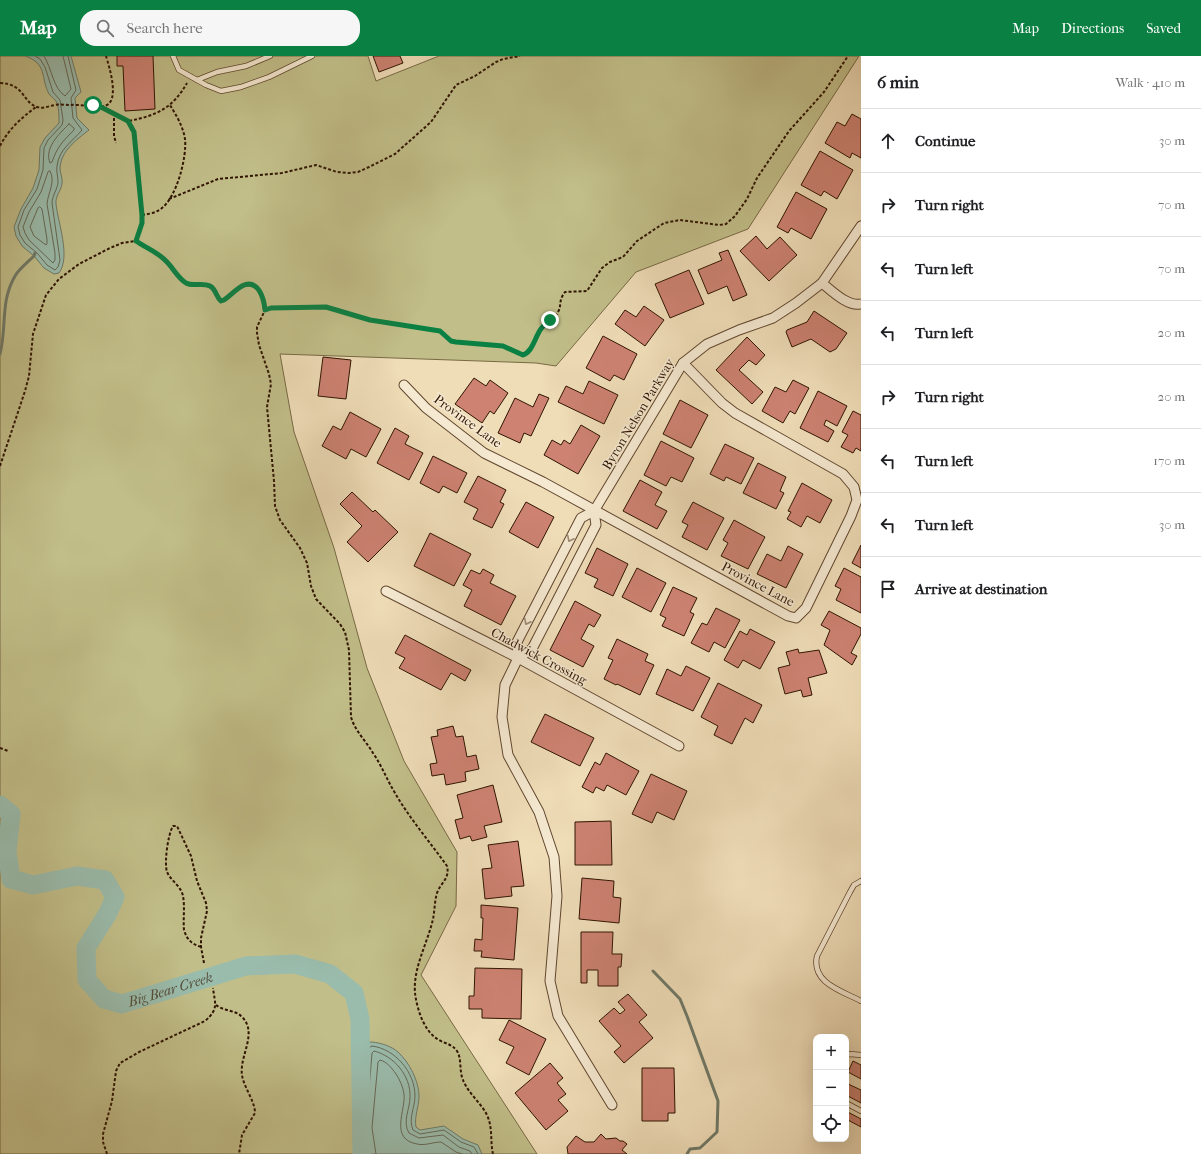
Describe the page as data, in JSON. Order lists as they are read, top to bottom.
{
  "streets": {
    "street": ["Byron Nelson Parkway", "Province Lane", "Chadwick Crossing"]
  },
  "crossings": [
    ["Byron Nelson Parkway", "Province Lane"],
    ["Byron Nelson Parkway", "Chadwick Crossing"]
  ],
  "water": ["Big Bear Creek"],
  "page": {
    "header": "Map",
    "search": "Search here",
    "nav": ["Map", "Directions", "Saved"],
    "heading": ["6 min", "Walk · 410 m"],
    "list": [
      ["Continue", "30 m"],
      ["Turn right", "70 m"],
      ["Turn left", "70 m"],
      ["Turn left", "20 m"],
      ["Turn right", "20 m"],
      ["Turn left", "170 m"],
      ["Turn left", "30 m"],
      "Arrive at destination"
    ],
    "map_buttons": ["+", "−"]
  }
}
